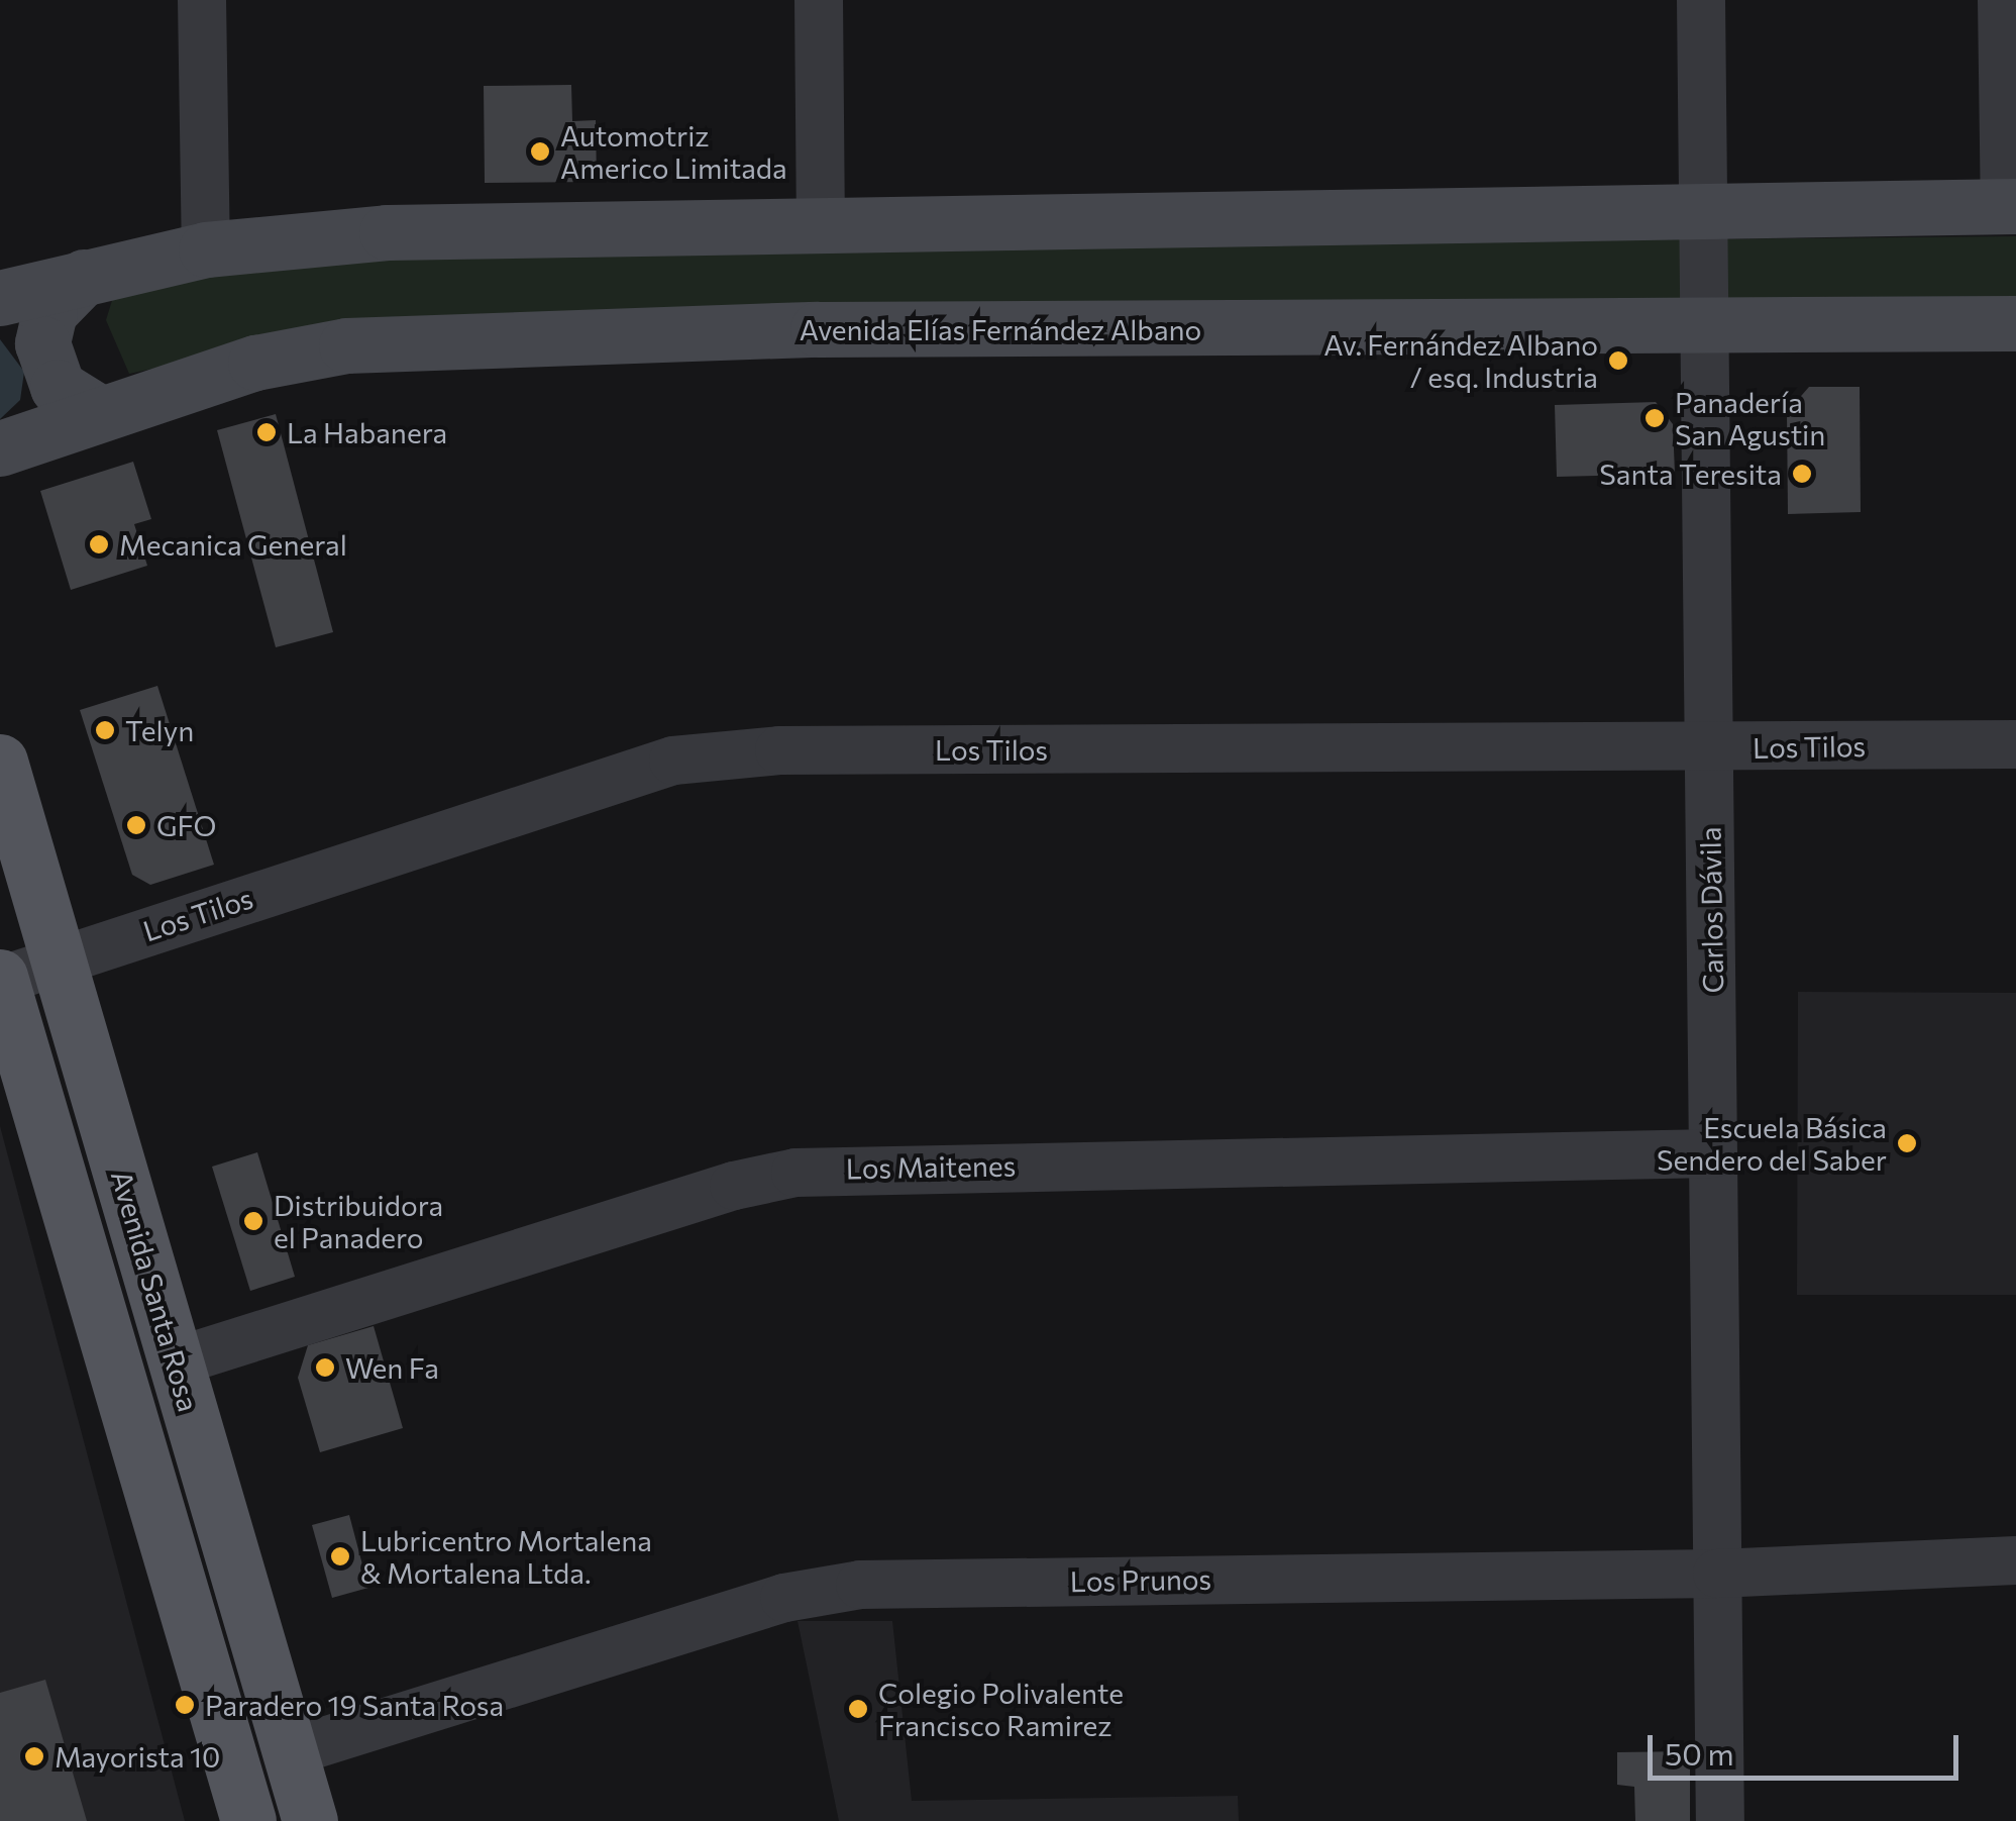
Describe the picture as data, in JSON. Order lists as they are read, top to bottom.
{
  "streets": {
    "main road": ["Avenida Elías Fernández Albano", "Avenida Santa Rosa"],
    "street": [
      "Los Tilos",
      "Carlos Dávila",
      "Los Maitenes",
      "Los Prunos"
    ]
  },
  "crossings": [
    ["Avenida Elías Fernández Albano", "Carlos Dávila"],
    ["Los Tilos", "Carlos Dávila"],
    ["Los Tilos", "Avenida Santa Rosa"],
    ["Carlos Dávila", "Los Maitenes"],
    ["Carlos Dávila", "Los Prunos"],
    ["Los Maitenes", "Avenida Santa Rosa"],
    ["Avenida Santa Rosa", "Los Prunos"]
  ],
  "places": [
    "Automotriz Americo Limitada",
    "Av. Fernández Albano / esq. Industria",
    "Panadería San Agustin",
    "La Habanera",
    "Santa Teresita",
    "Mecanica General",
    "Telyn",
    "GFO",
    "Escuela Básica Sendero del Saber",
    "Distribuidora el Panadero",
    "Wen Fa",
    "Lubricentro Mortalena & Mortalena Ltda.",
    "Paradero 19 Santa Rosa",
    "Colegio Polivalente Francisco Ramirez",
    "Mayorista 10"
  ],
  "scale_bar": "50 m"
}
